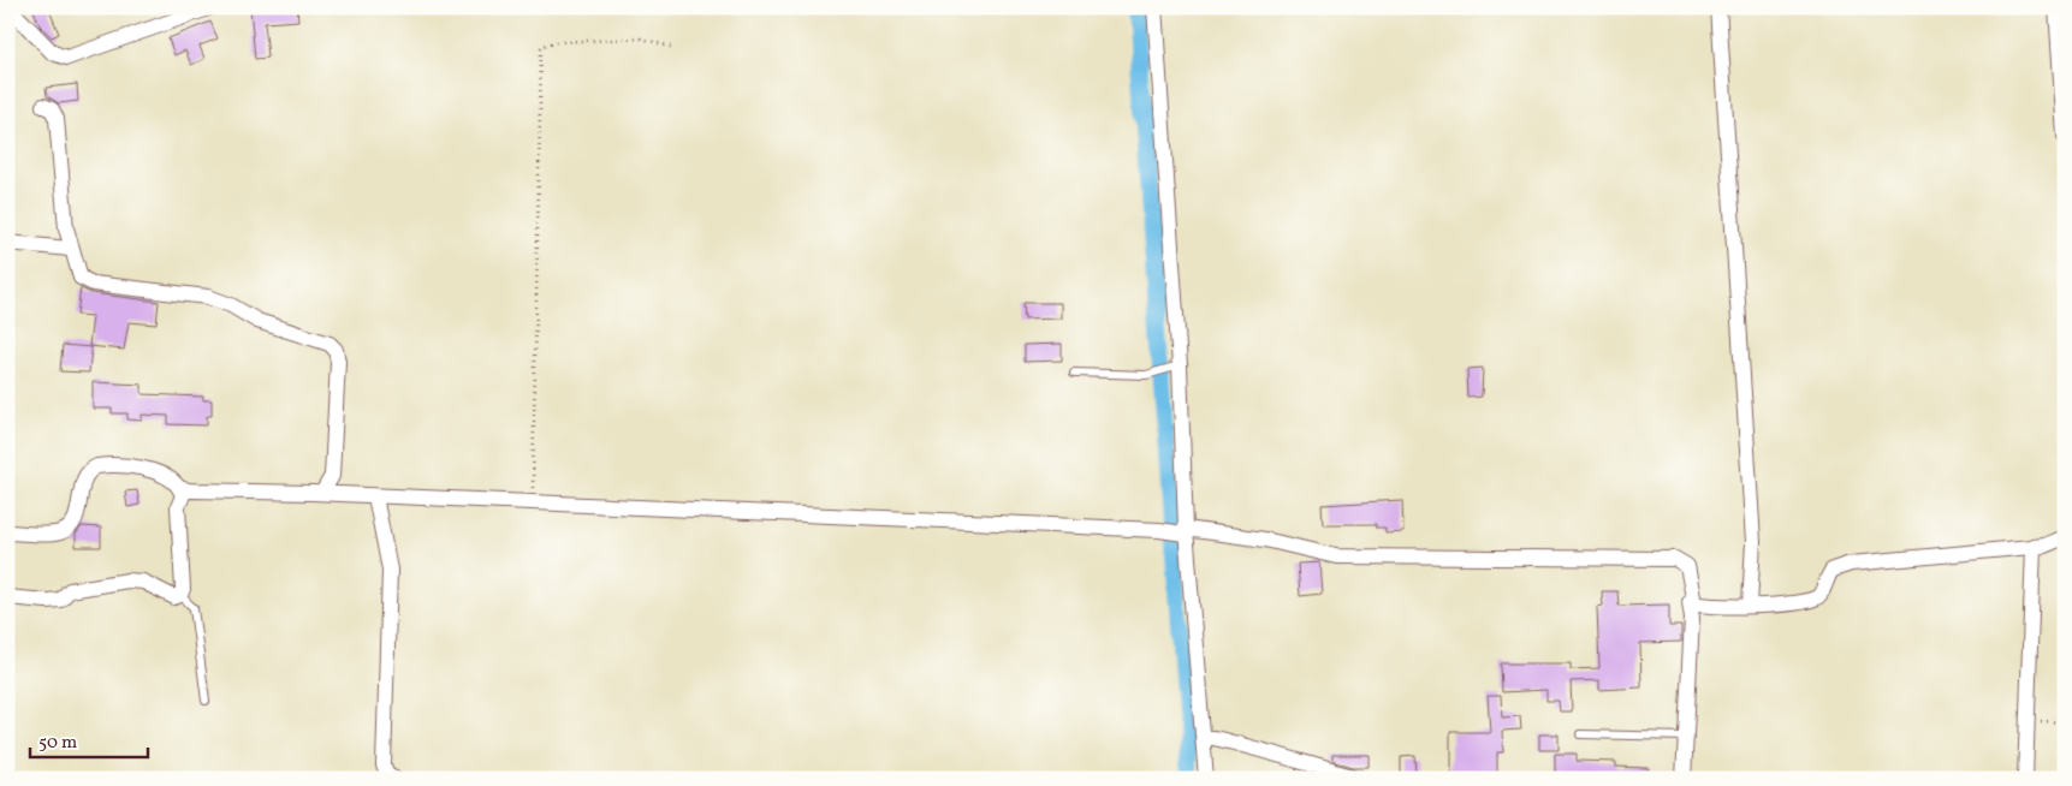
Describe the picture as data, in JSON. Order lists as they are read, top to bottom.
{
  "scale_bar": "50 m"
}
